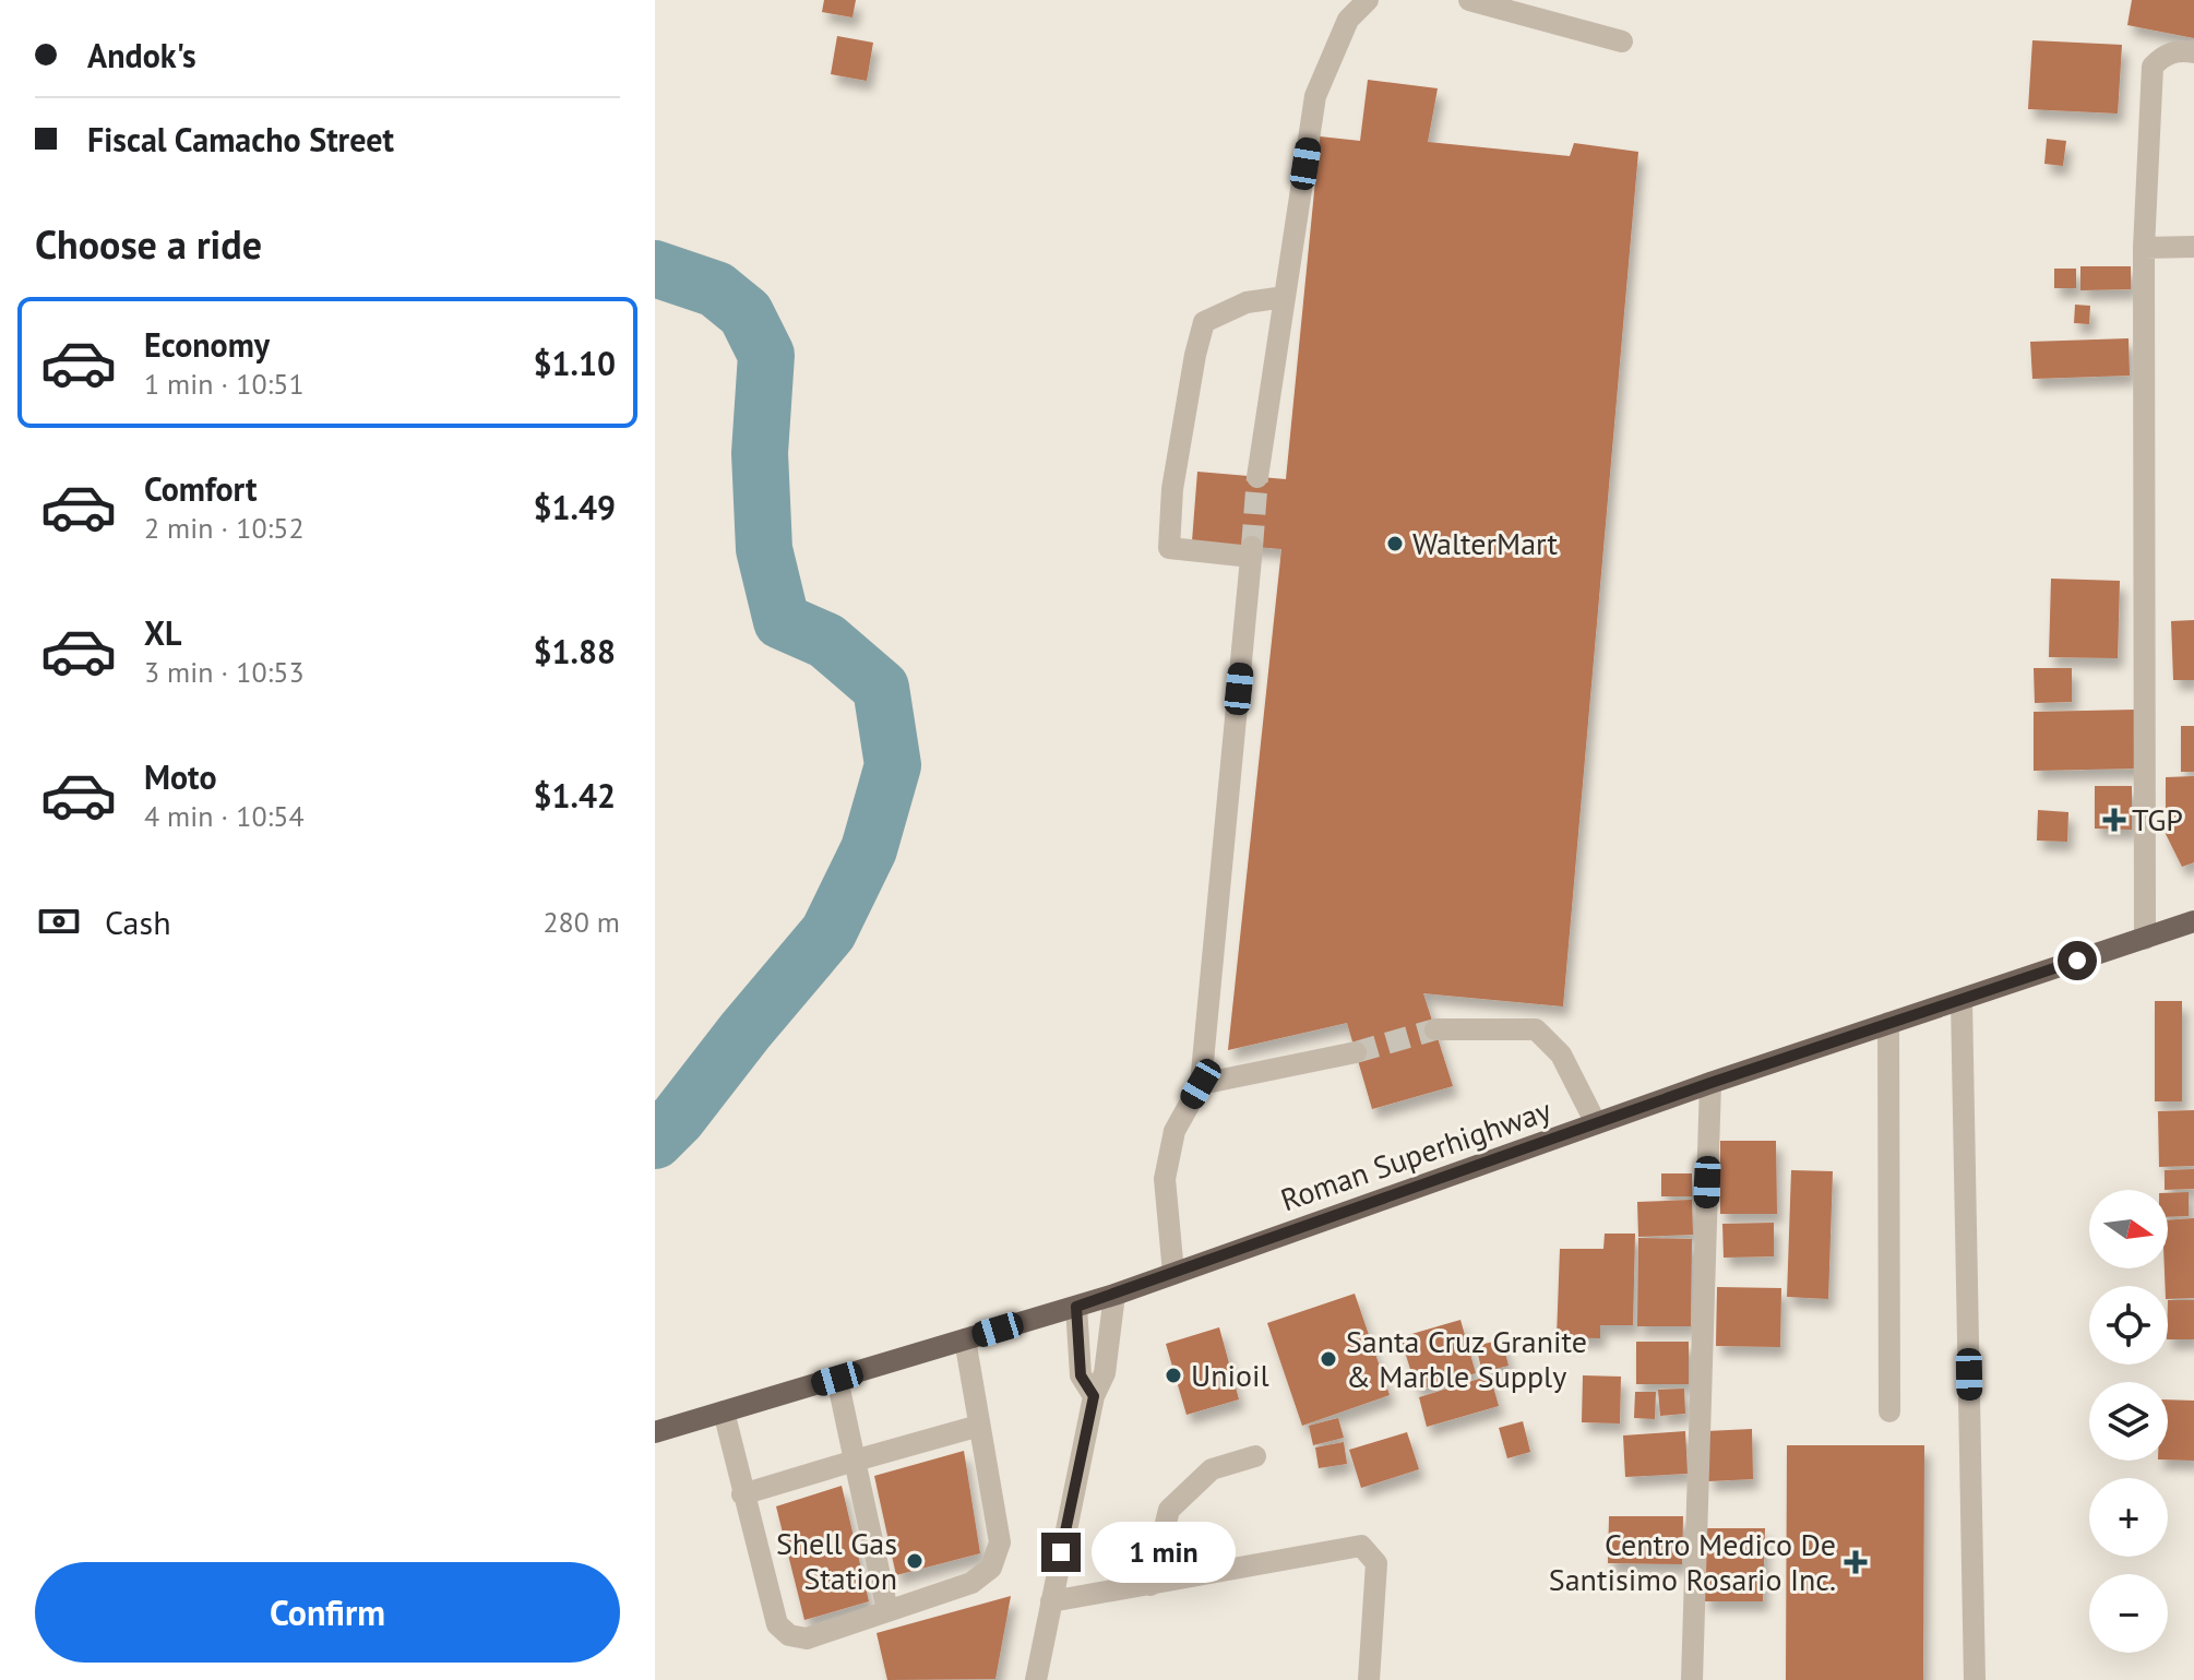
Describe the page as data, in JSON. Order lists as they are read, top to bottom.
{
  "streets": {
    "main road": ["Roman Superhighway"]
  },
  "places": {
    "other": [
      "WalterMart",
      "Santa Cruz Granite & Marble Supply",
      "Unioil",
      "Shell Gas Station"
    ],
    "health": ["TGP", "Centro Medico De Santisimo Rosario Inc."]
  },
  "north": "right",
  "page": {
    "banner": ["Andok's", "Fiscal Camacho Street"],
    "heading": "Choose a ride",
    "list": [
      {
        "name": "Economy",
        "note": "1 min · 10:51",
        "value": "$1.10"
      },
      {
        "name": "Comfort",
        "note": "2 min · 10:52",
        "value": "$1.49"
      },
      {
        "name": "XL",
        "note": "3 min · 10:53",
        "value": "$1.88"
      },
      {
        "name": "Moto",
        "note": "4 min · 10:54",
        "value": "$1.42"
      }
    ],
    "pay": ["Cash", "280 m"],
    "map_buttons": ["+", "−"],
    "bubble": "1 min",
    "buttons": "Confirm"
  }
}
